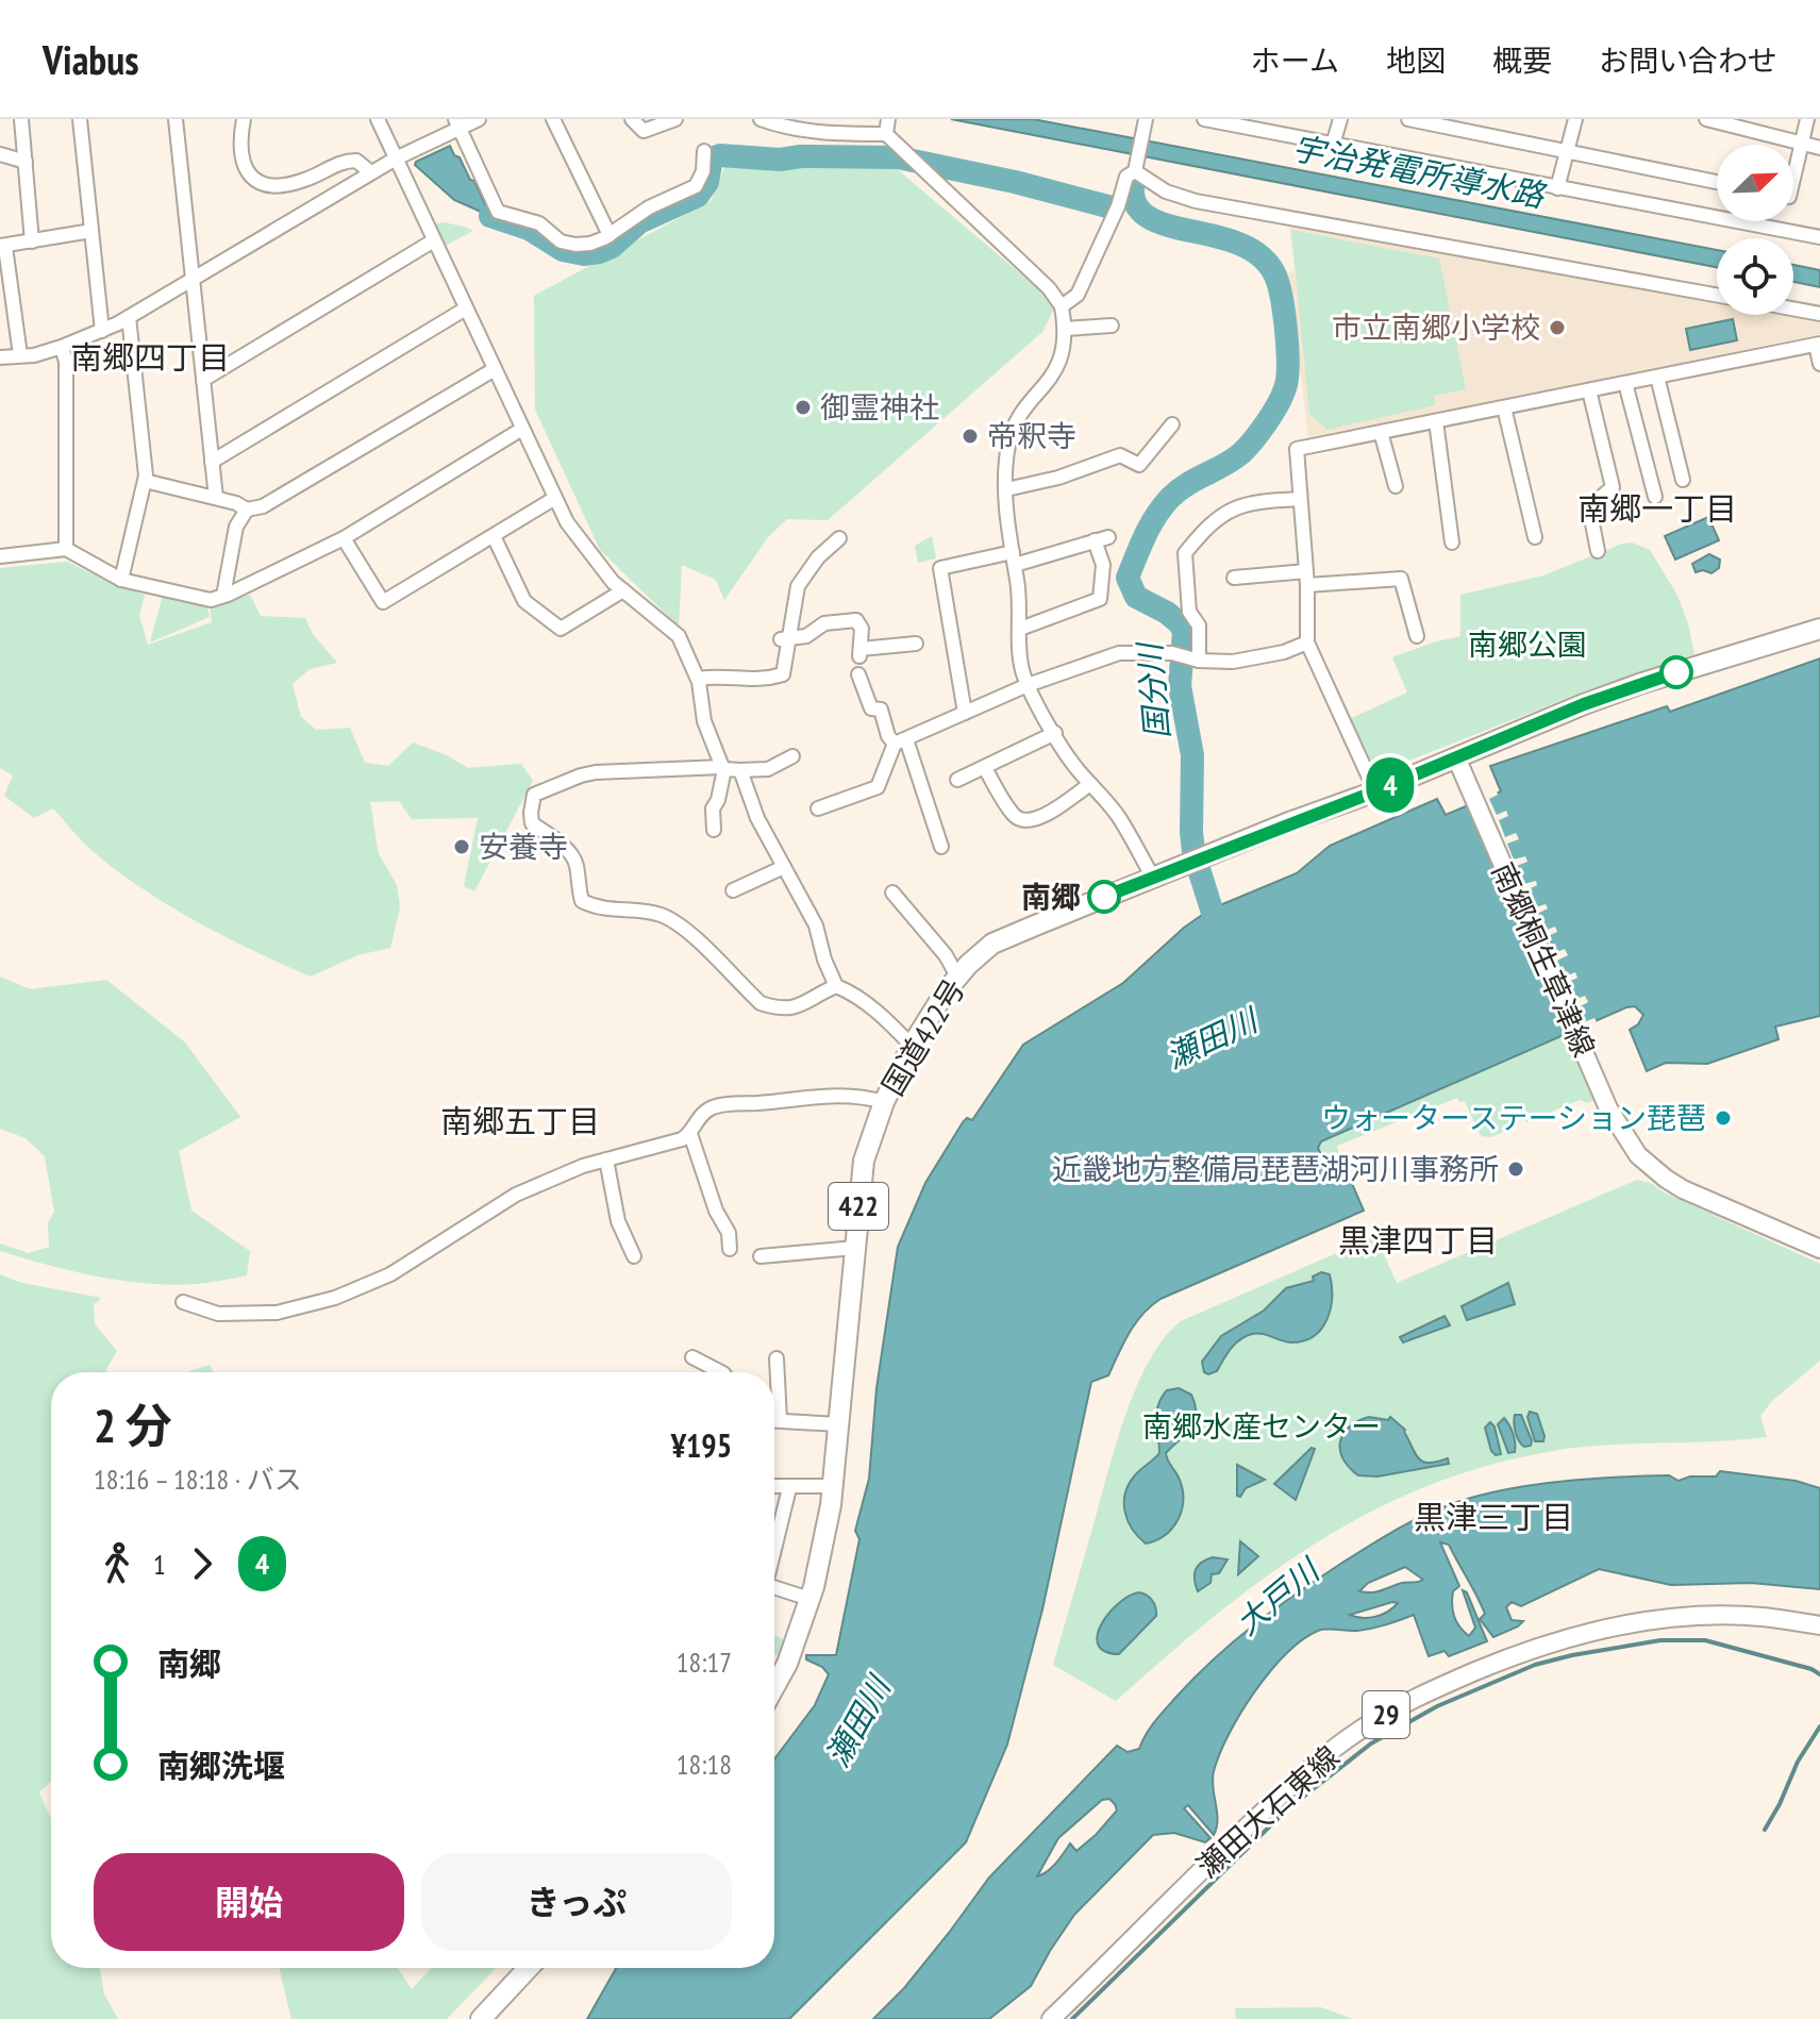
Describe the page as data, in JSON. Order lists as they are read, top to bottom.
{
  "streets": {
    "highway": ["国道422号", "422"],
    "main road": ["南郷桐生草津線", "29", "瀬田大石東線"]
  },
  "crossings": [
    ["南郷桐生草津線", "国道422号"]
  ],
  "districts": [
    "南郷四丁目",
    "南郷一丁目",
    "南郷五丁目",
    "黒津四丁目",
    "黒津三丁目"
  ],
  "water": [
    "宇治発電所導水路",
    "国分川",
    "瀬田川",
    "大戸川"
  ],
  "parks": ["南郷公園", "南郷水産センター"],
  "places": [
    "市立南郷小学校",
    "御霊神社",
    "帝釈寺",
    "安養寺",
    "南郷",
    "ウォーターステーション琵琶",
    "近畿地方整備局琵琶湖河川事務所"
  ],
  "lines": ["bus line 4"],
  "north": "top right",
  "page": {
    "header": "Viabus",
    "nav": [
      "ホーム",
      "地図",
      "概要",
      "お問い合わせ"
    ],
    "on_map": "4",
    "heading": ["2 分", "18:16 – 18:18 · バス", "¥195"],
    "legs": ["1", "4"],
    "list": [
      {
        "name": "南郷",
        "value": "18:17"
      },
      {
        "name": "南郷洗堰",
        "value": "18:18"
      }
    ],
    "buttons": ["開始", "きっぷ"]
  }
}
